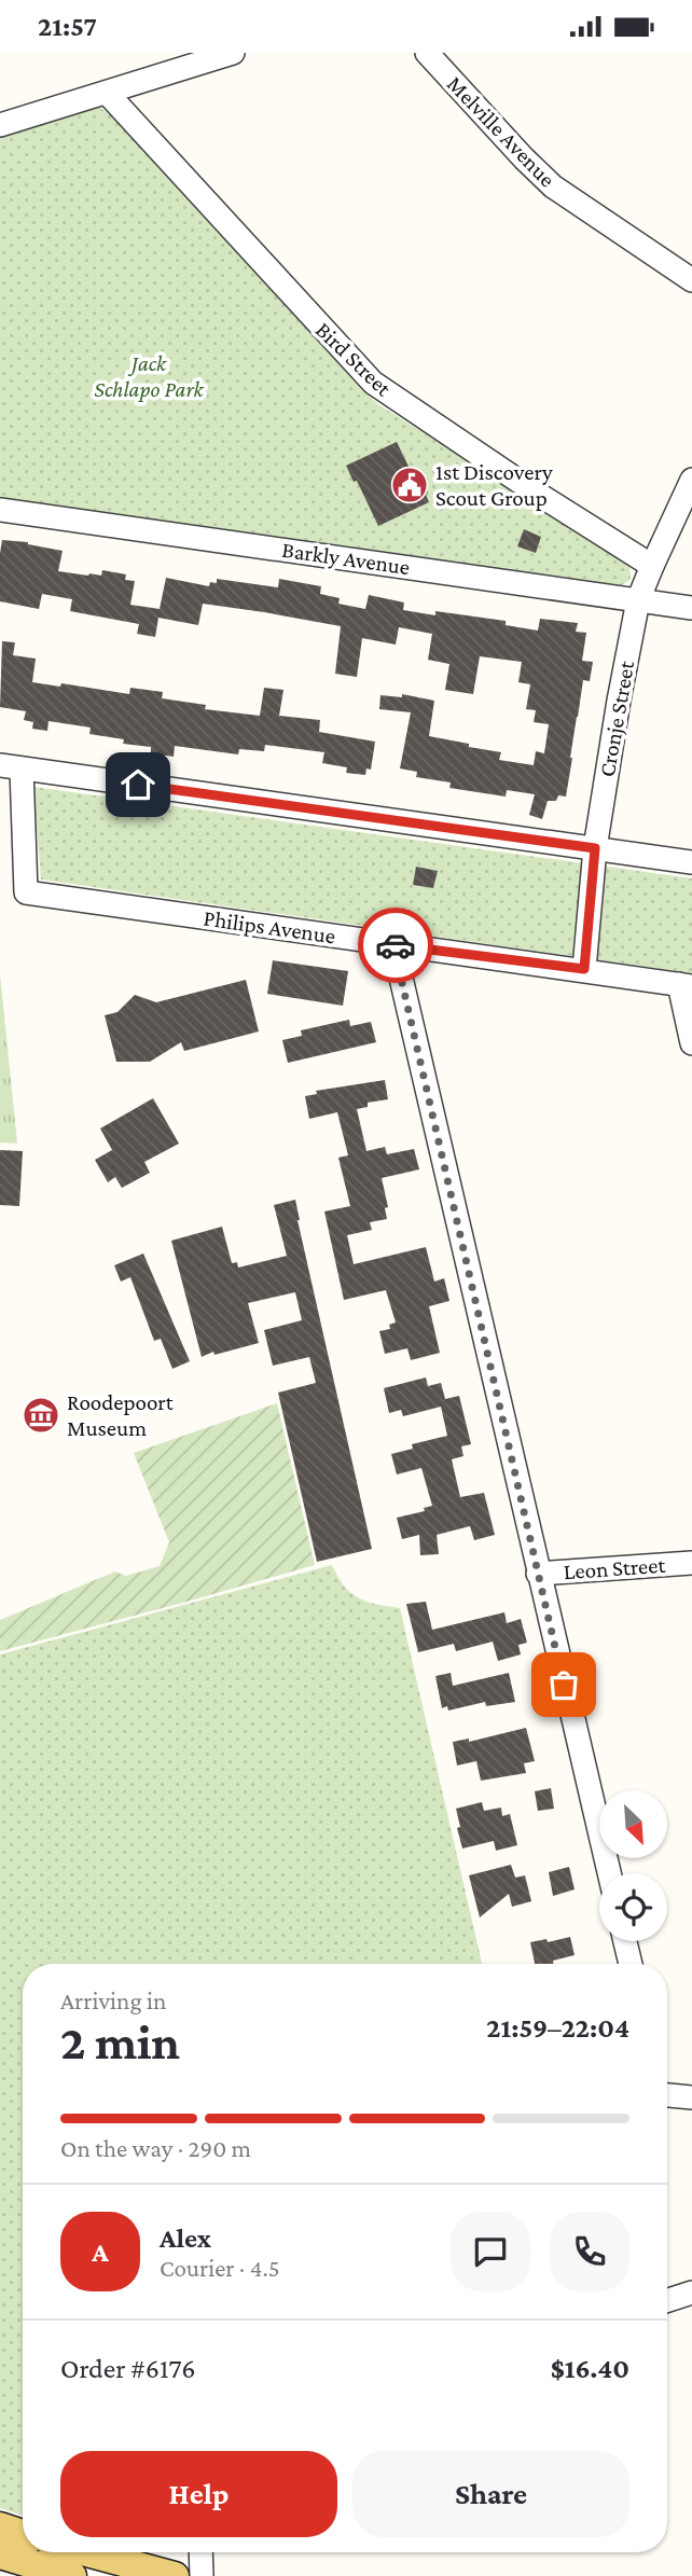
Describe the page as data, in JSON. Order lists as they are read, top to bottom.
{
  "streets": {
    "street": [
      "Melville Avenue",
      "Bird Street",
      "Barkly Avenue",
      "Cronje Street",
      "Philips Avenue",
      "Leon Street"
    ]
  },
  "crossings": [
    ["Bird Street", "Cronje Street"],
    ["Barkly Avenue", "Cronje Street"],
    ["Cronje Street", "Philips Avenue"]
  ],
  "parks": ["Jack Schlapo Park"],
  "places": {
    "public building": ["1st Discovery Scout Group"],
    "museum": ["Roodepoort Museum"]
  },
  "north": "bottom right",
  "page": {
    "status": "21:57",
    "heading": ["2 min", "Arriving in", "21:59–22:04"],
    "panel": [
      "Alex",
      "Courier · 4.5",
      "Order #6176",
      "$16.40"
    ],
    "bar": "On the way · 290 m",
    "round": "A",
    "buttons": ["Help", "Share"]
  }
}
